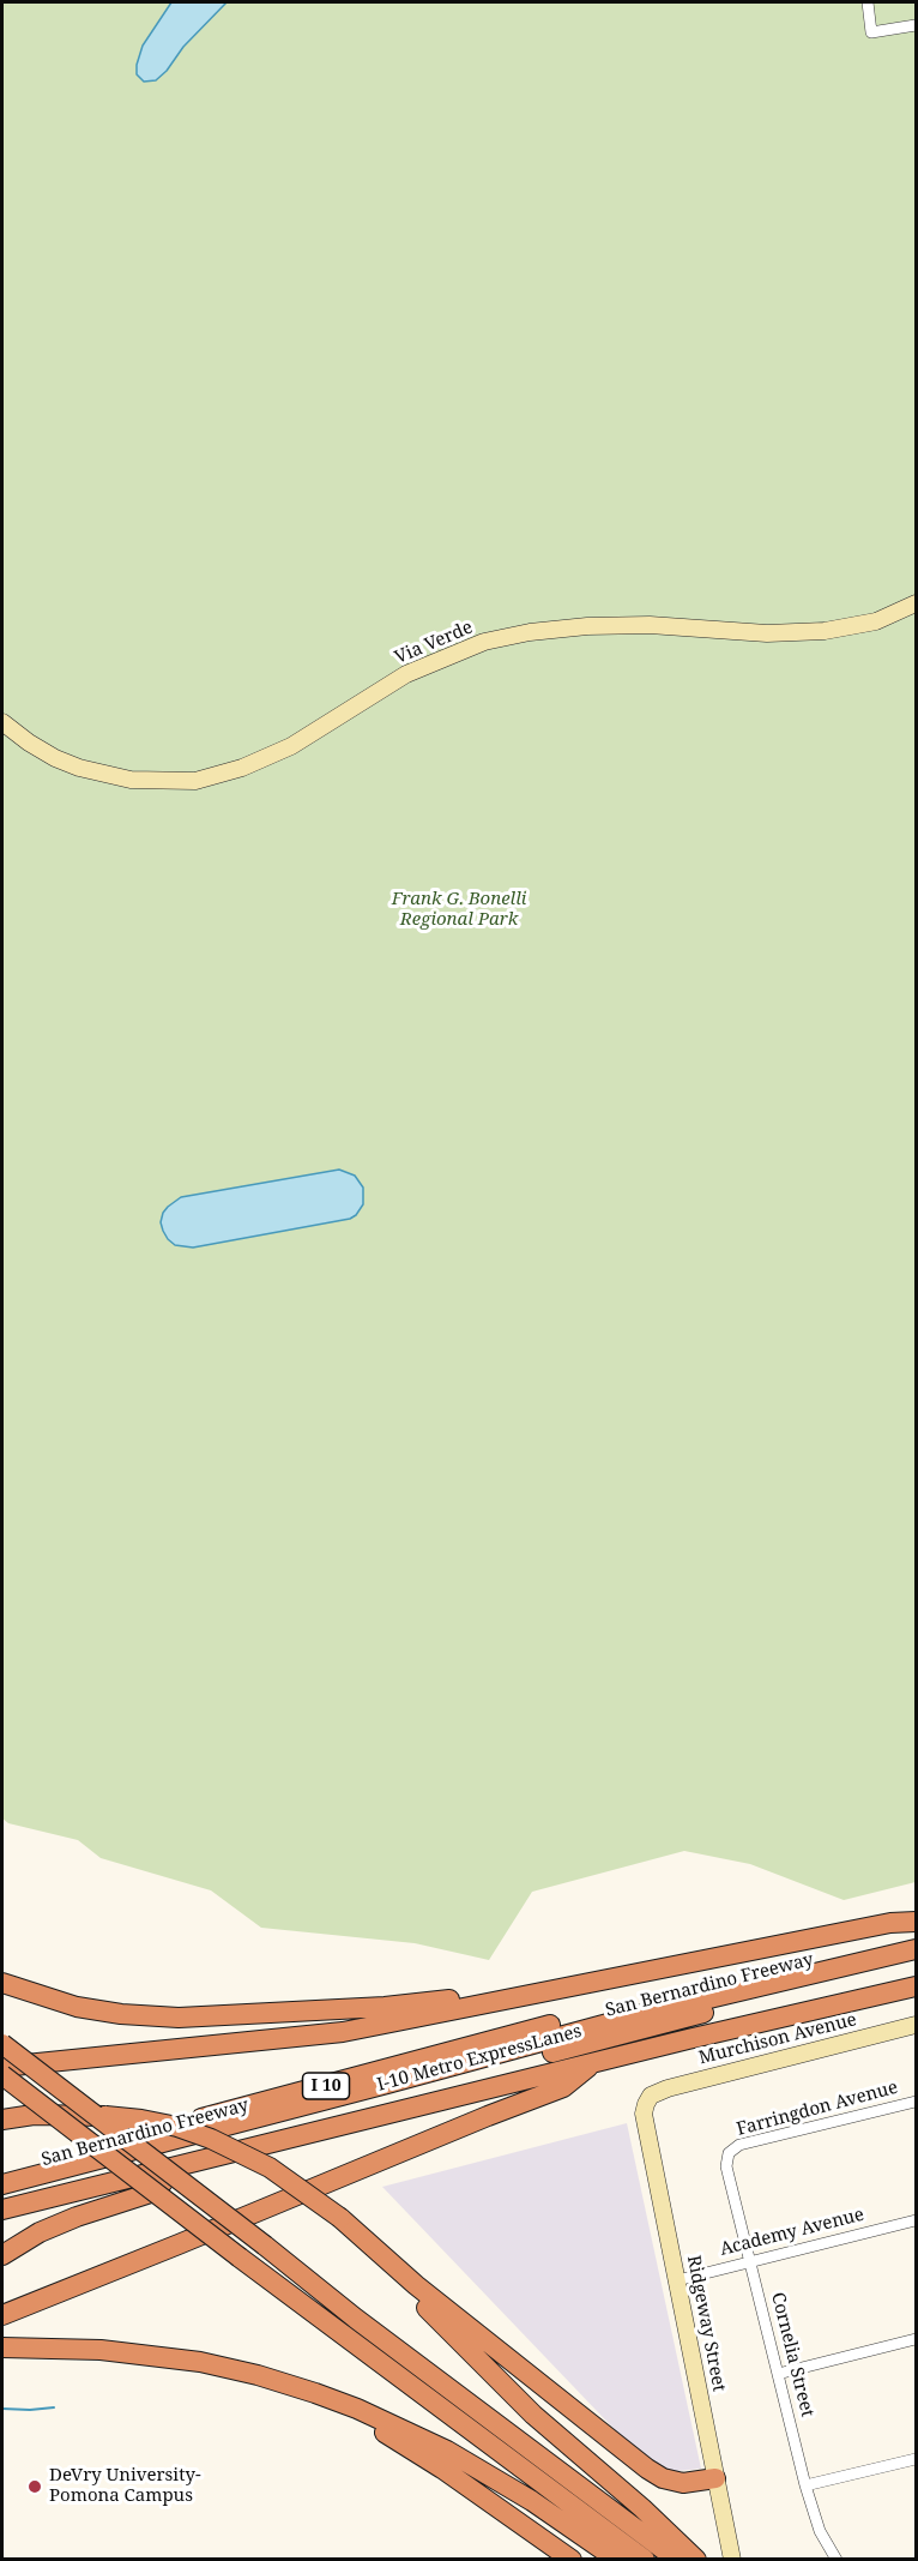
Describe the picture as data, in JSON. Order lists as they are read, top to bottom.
{
  "streets": {
    "highway": ["San Bernardino Freeway", "I-10 Metro ExpressLanes", "I 10"],
    "main road": ["Via Verde", "Murchison Avenue", "Ridgeway Street"],
    "street": ["Farringdon Avenue", "Academy Avenue", "Cornelia Street"]
  },
  "crossings": [
    ["Murchison Avenue", "Ridgeway Street"],
    ["I-10 Metro ExpressLanes", "I 10"],
    ["Farringdon Avenue", "Cornelia Street"],
    ["Academy Avenue", "Ridgeway Street"],
    ["Academy Avenue", "Cornelia Street"]
  ],
  "parks": ["Frank G. Bonelli Regional Park"],
  "places": ["DeVry University- Pomona Campus"]
}
